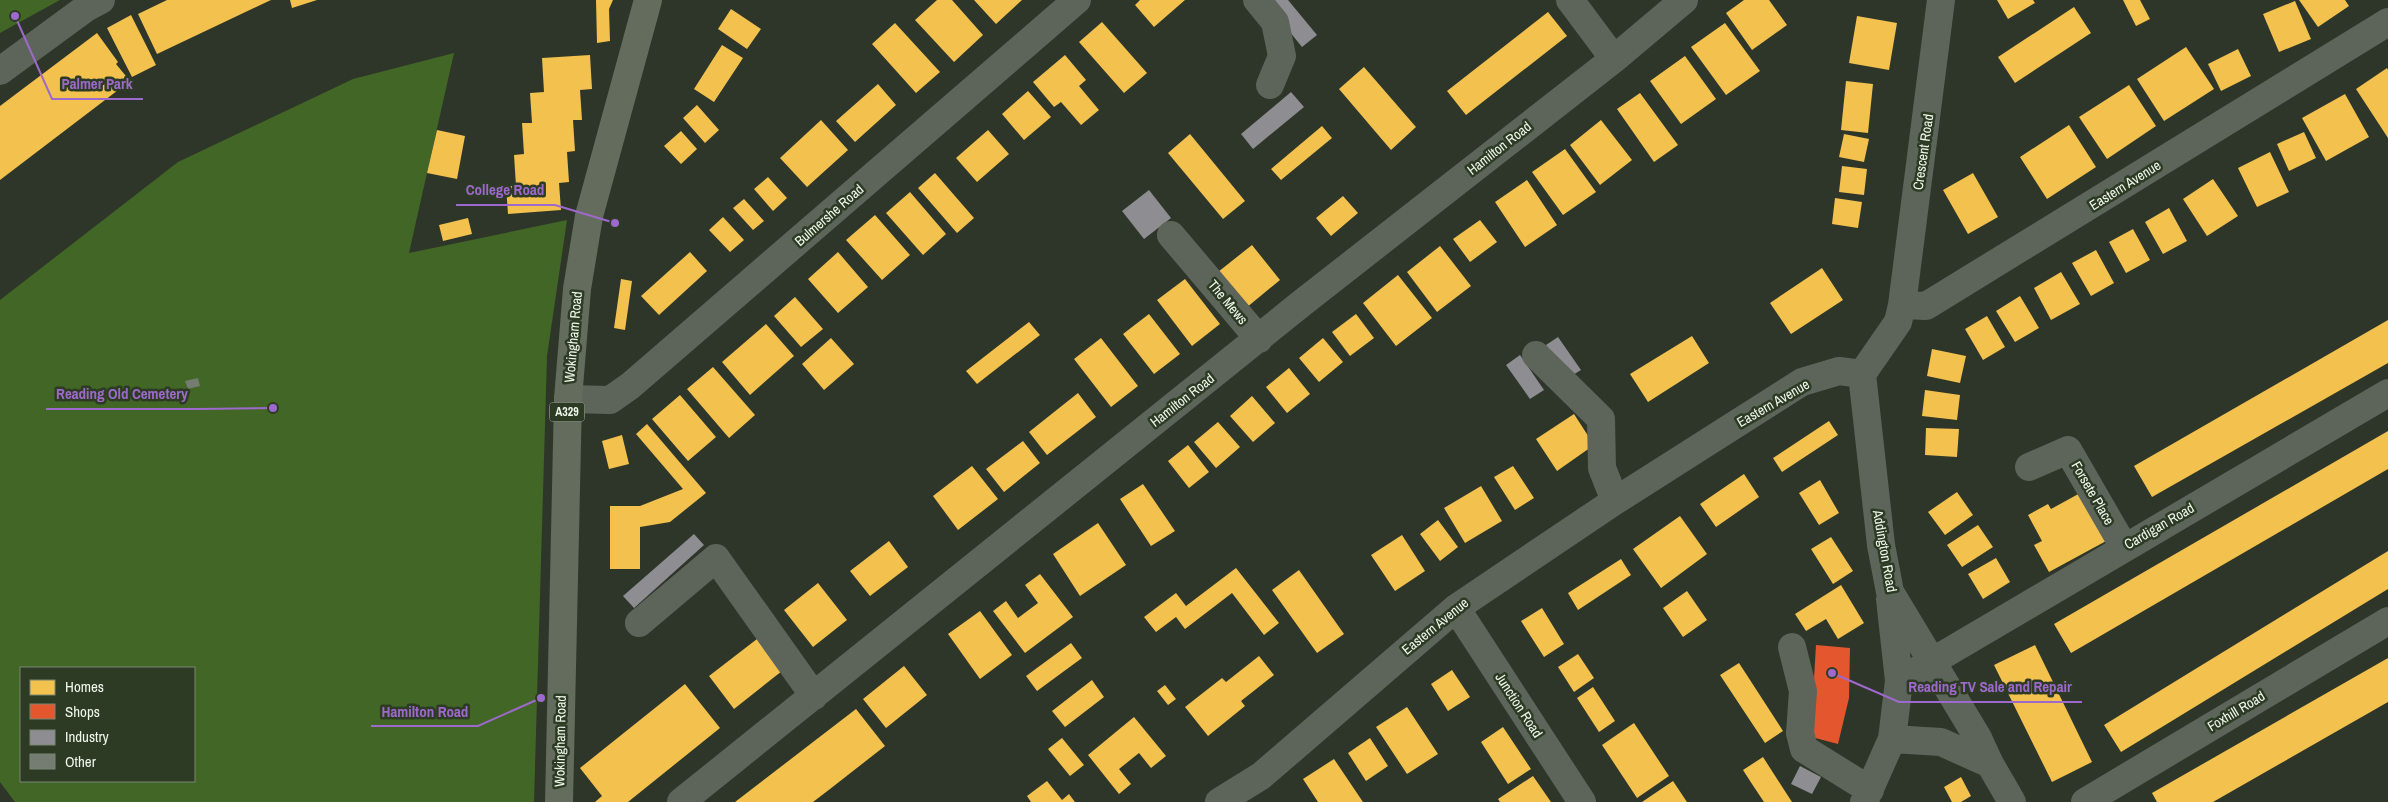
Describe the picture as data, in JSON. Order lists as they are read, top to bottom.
{
  "streets": {
    "main road": ["Wokingham Road", "A329"],
    "street": [
      "Hamilton Road",
      "Crescent Road",
      "Eastern Avenue",
      "Bulmershe Road",
      "The Mews",
      "Forsete Place",
      "Cardigan Road",
      "Addington Road",
      "Junction Road",
      "Foxhill Road"
    ]
  },
  "crossings": [
    ["Hamilton Road", "The Mews"],
    ["Crescent Road", "Eastern Avenue"],
    ["Eastern Avenue", "Addington Road"],
    ["Eastern Avenue", "Junction Road"],
    ["Bulmershe Road", "Wokingham Road"],
    ["Forsete Place", "Cardigan Road"],
    ["Cardigan Road", "Addington Road"]
  ],
  "places": [
    "Palmer Park",
    "College Road",
    "Reading Old Cemetery",
    "Reading TV Sale and Repair",
    "Hamilton Road"
  ],
  "legend": [
    "Homes",
    "Shops",
    "Industry",
    "Other"
  ]
}
